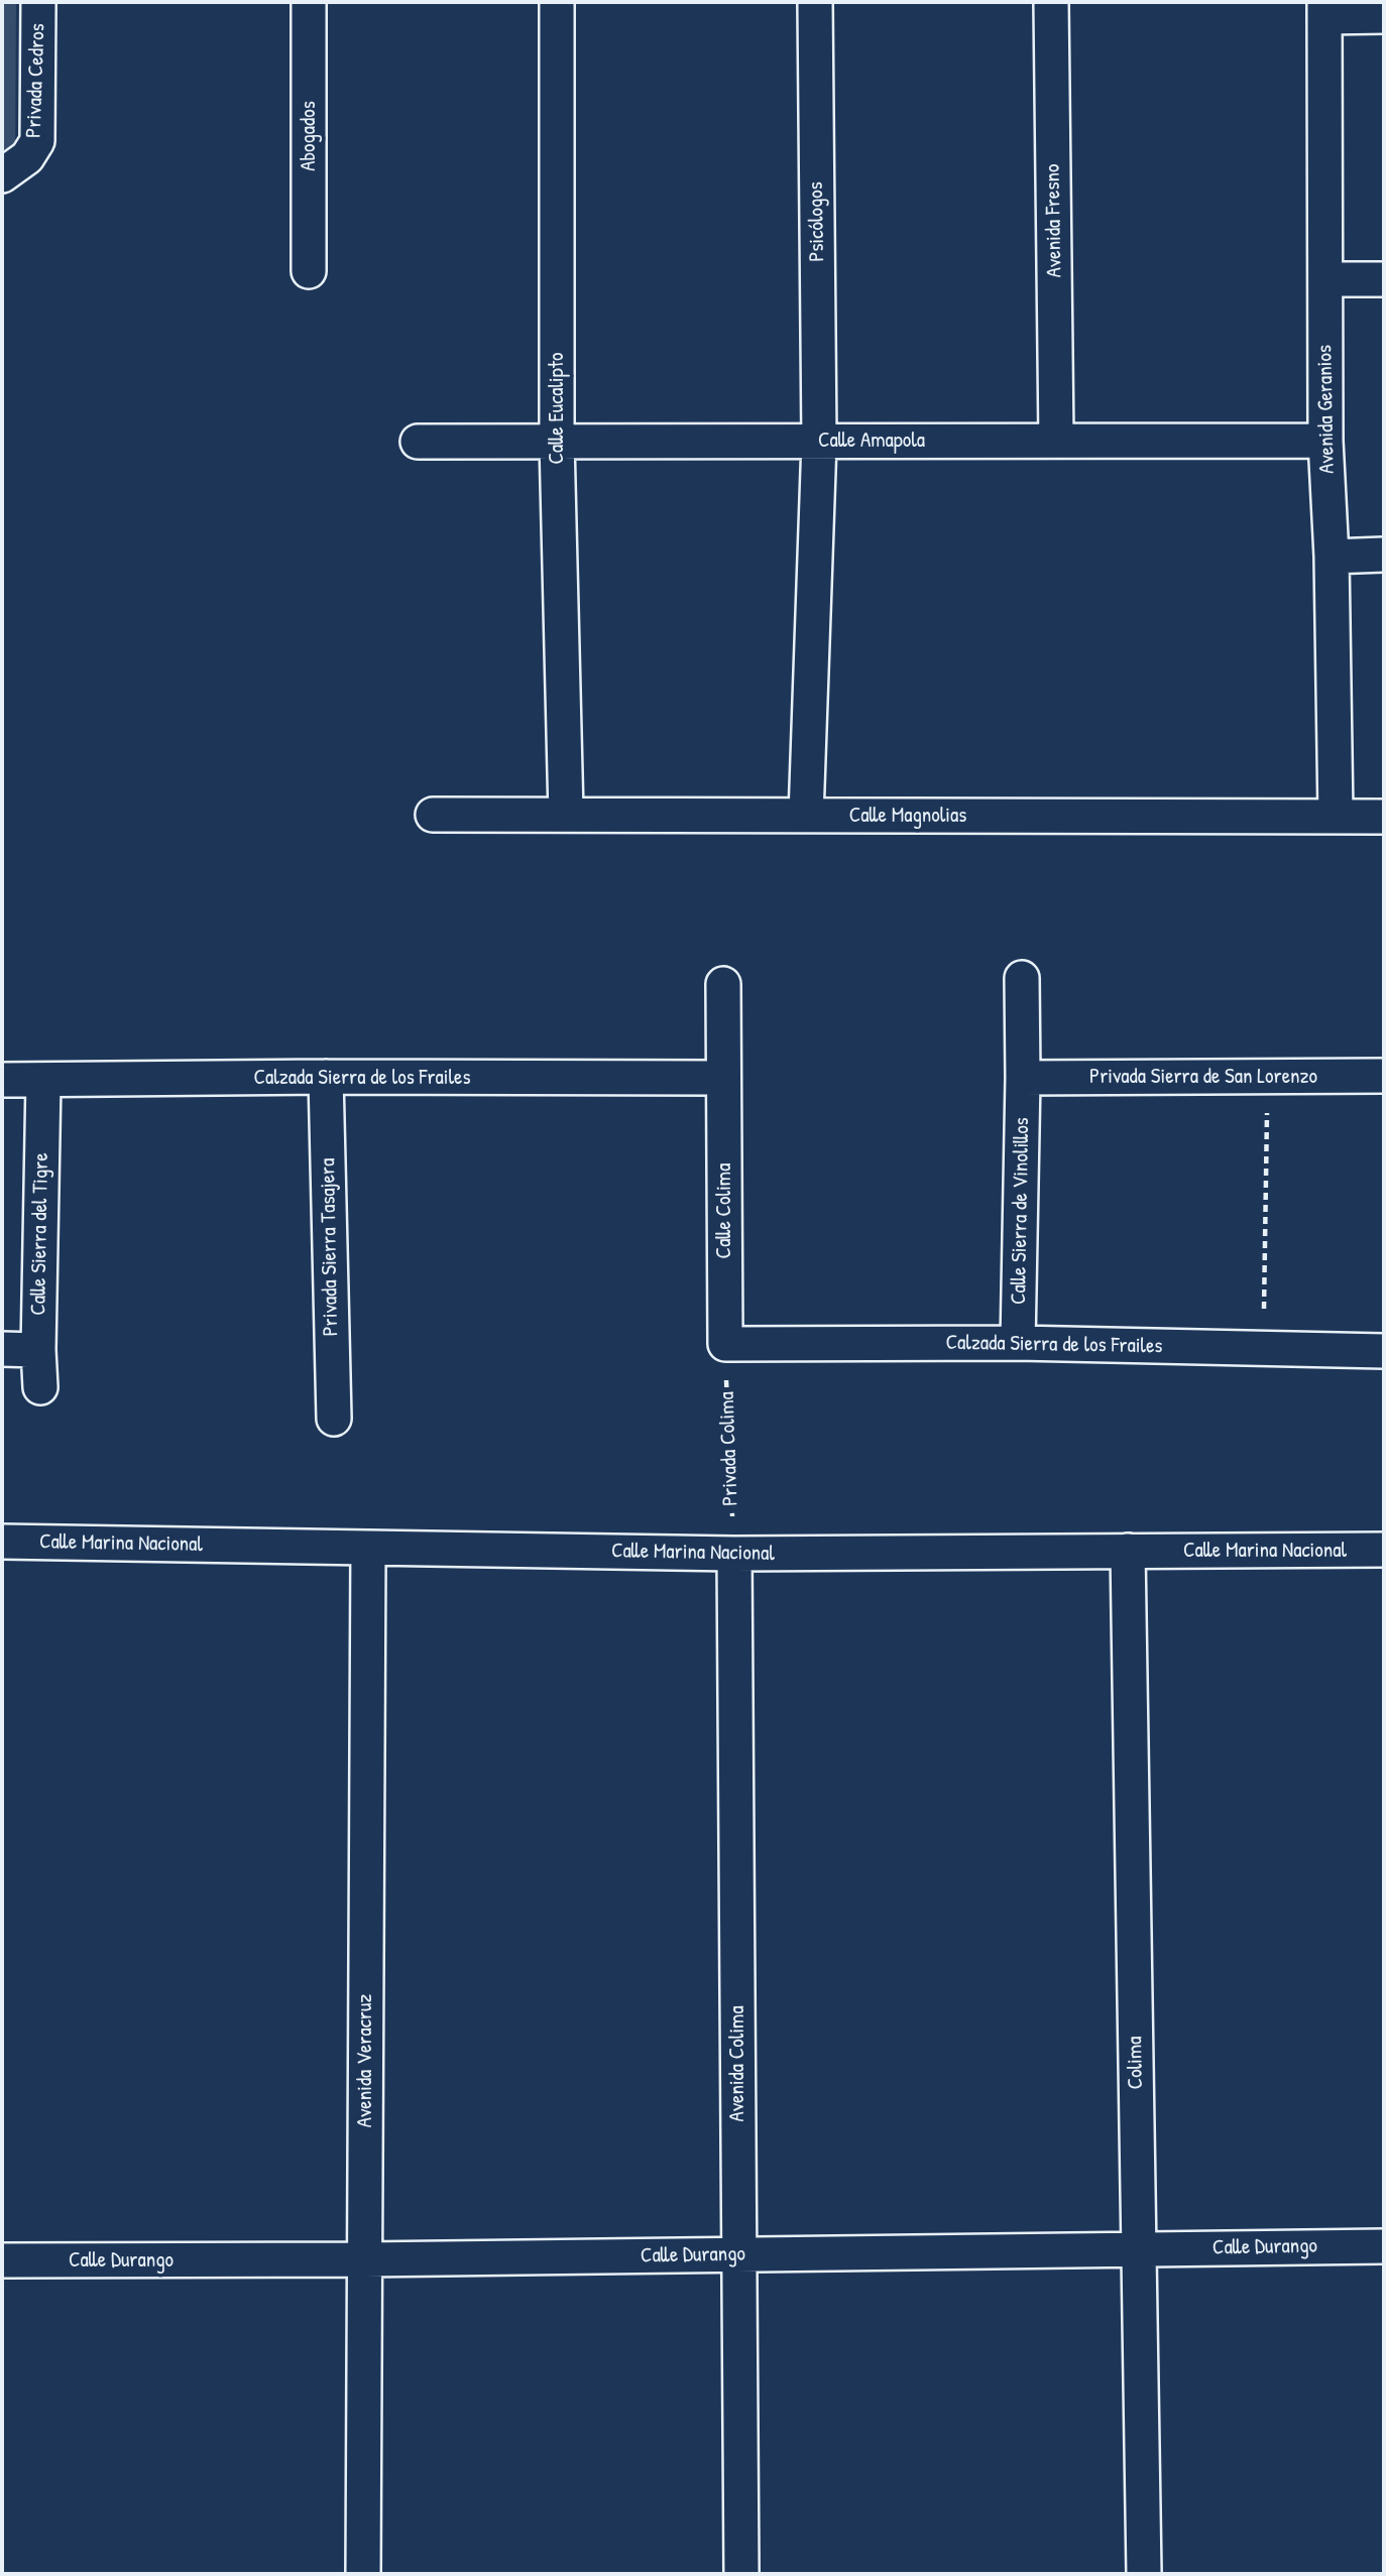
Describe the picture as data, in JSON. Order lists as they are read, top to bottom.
{
  "streets": {
    "street": [
      "Privada Cedros",
      "Abogados",
      "Avenida Fresno",
      "Psicólogos",
      "Calle Eucalipto",
      "Avenida Geranios",
      "Calle Amapola",
      "Calle Magnolias",
      "Privada Sierra de San Lorenzo",
      "Calzada Sierra de los Frailes",
      "Calle Colima",
      "Calle Sierra de Vinolillos",
      "Calle Sierra del Tigre",
      "Privada Sierra Tasajera",
      "Calle Marina Nacional",
      "Avenida Veracruz",
      "Colima",
      "Avenida Colima",
      "Calle Durango"
    ],
    "path": ["Privada Colima"]
  },
  "crossings": [
    ["Avenida Fresno", "Calle Amapola"],
    ["Psicólogos", "Calle Amapola"],
    ["Psicólogos", "Calle Magnolias"],
    ["Calle Eucalipto", "Calle Amapola"],
    ["Calle Eucalipto", "Calle Magnolias"],
    ["Avenida Geranios", "Calle Amapola"],
    ["Avenida Geranios", "Calle Magnolias"],
    ["Privada Sierra de San Lorenzo", "Calle Sierra de Vinolillos"],
    ["Calzada Sierra de los Frailes", "Calle Colima"],
    ["Calzada Sierra de los Frailes", "Calle Sierra de Vinolillos"],
    ["Calzada Sierra de los Frailes", "Calle Sierra del Tigre"],
    ["Calzada Sierra de los Frailes", "Privada Sierra Tasajera"],
    ["Calzada Sierra de los Frailes", "Privada Colima"],
    ["Calle Colima", "Privada Colima"],
    ["Privada Colima", "Calle Marina Nacional"],
    ["Privada Colima", "Avenida Colima"],
    ["Calle Marina Nacional", "Avenida Veracruz"],
    ["Calle Marina Nacional", "Colima"],
    ["Calle Marina Nacional", "Avenida Colima"],
    ["Avenida Veracruz", "Calle Durango"],
    ["Colima", "Calle Durango"],
    ["Avenida Colima", "Calle Durango"]
  ]
}
